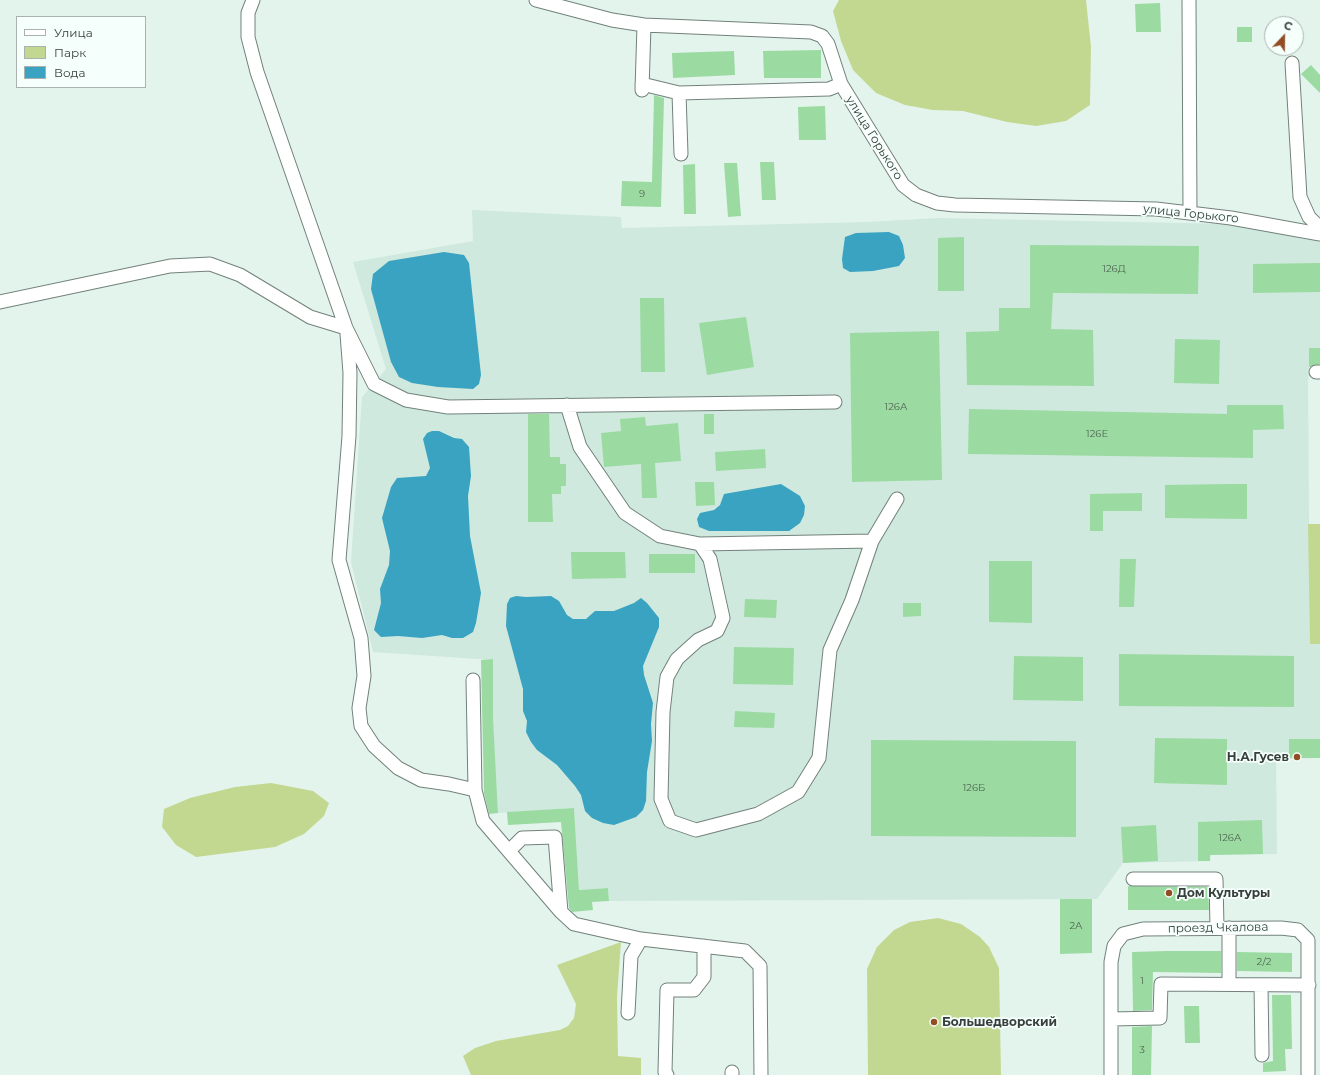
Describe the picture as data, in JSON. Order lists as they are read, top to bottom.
{
  "streets": {
    "street": ["улица Горького", "проезд Чкалова"]
  },
  "places": ["Н.А.Гусев", "Дом Культуры", "Большедворский"],
  "house_numbers": [
    "9",
    "126Д",
    "126А",
    "126Е",
    "126Б",
    "126А",
    "2А",
    "2/2",
    "1",
    "3"
  ],
  "legend": ["Улица", "Парк", "Вода"],
  "north": "top"
}
